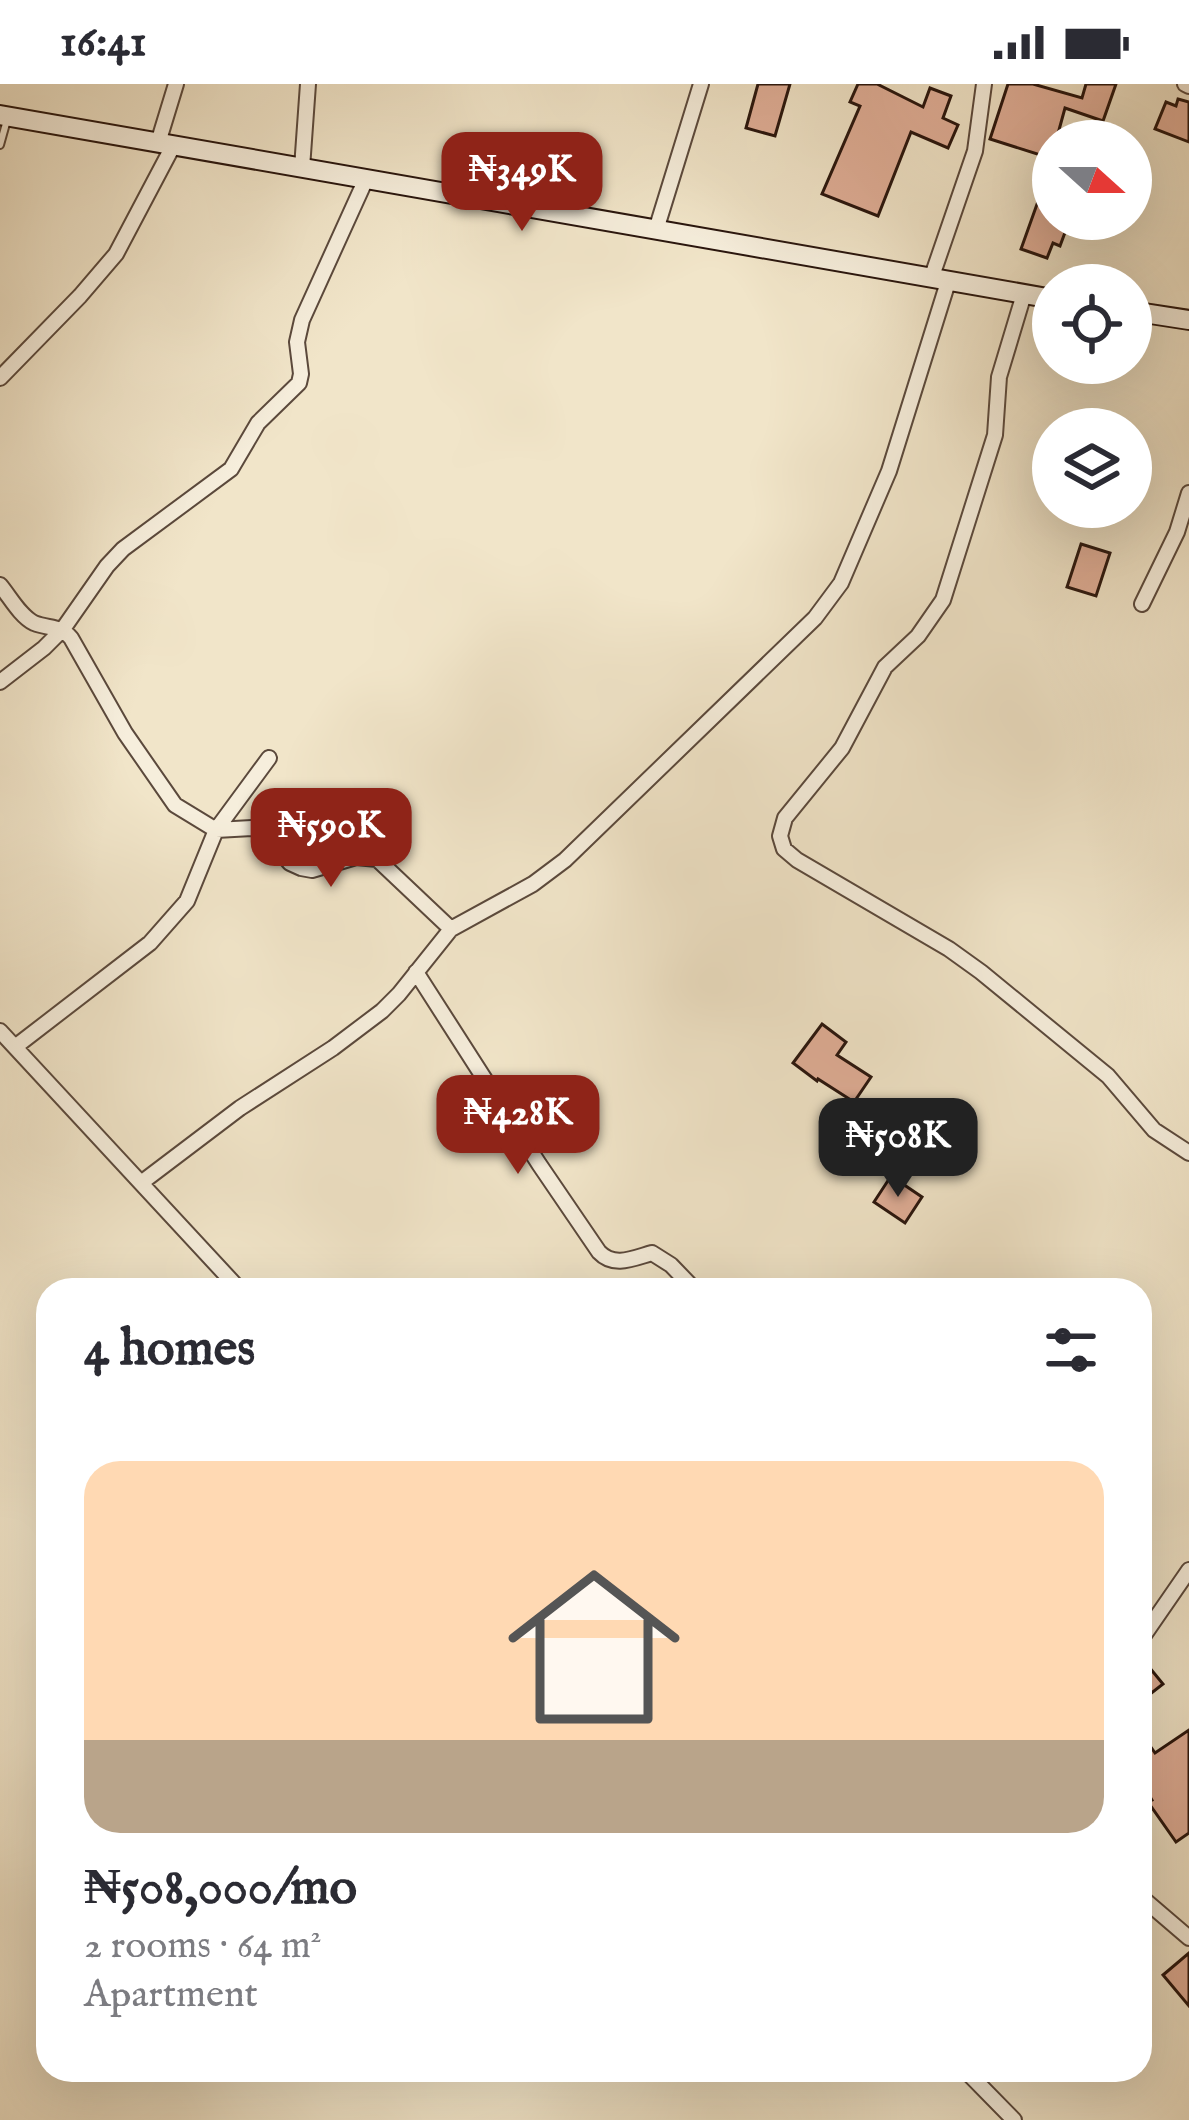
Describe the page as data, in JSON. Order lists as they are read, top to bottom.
{
  "north": "right",
  "page": {
    "status": "16:41",
    "price": [
      "₦349K",
      "₦590K",
      "₦428K",
      "₦508K"
    ],
    "heading": "4 homes",
    "list": [
      {
        "name": "₦508,000/mo",
        "note": "2 rooms · 64 m² · Apartment"
      }
    ]
  }
}
